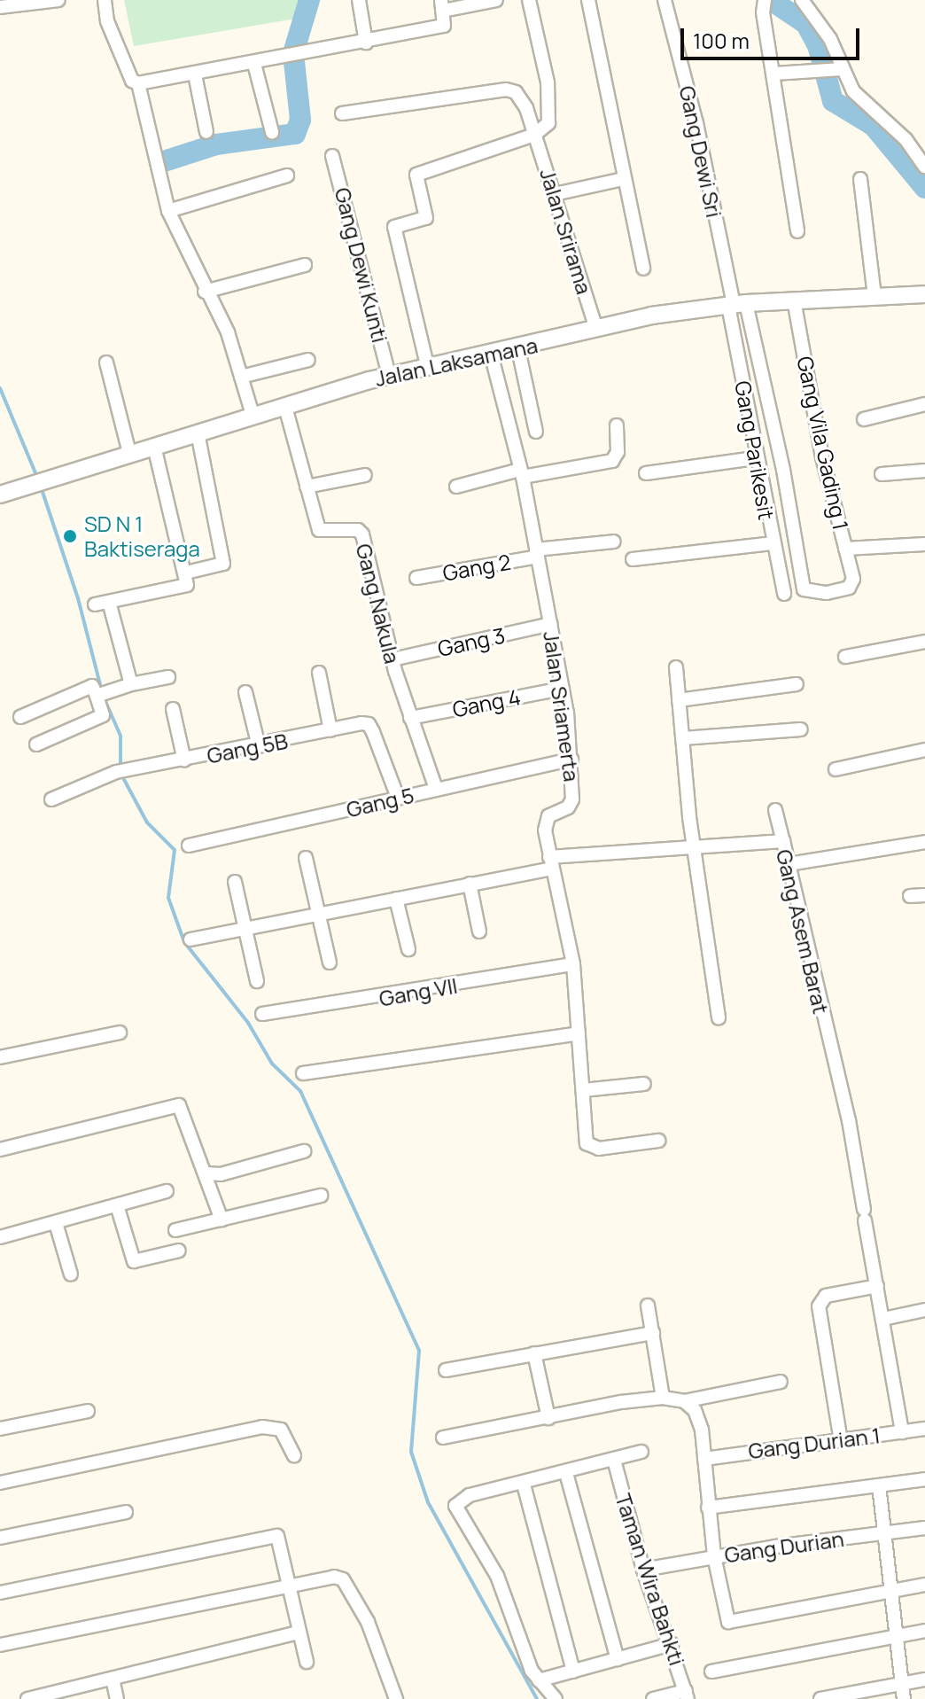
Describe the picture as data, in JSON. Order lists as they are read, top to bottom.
{
  "streets": {
    "main road": ["Jalan Laksamana"],
    "street": [
      "Gang Dewi Sri",
      "Jalan Srirama",
      "Gang Dewi Kunti",
      "Gang Vila Gading 1",
      "Gang Parikesit",
      "Gang 2",
      "Gang Nakula",
      "Gang 3",
      "Gang 4",
      "Jalan Sriamerta",
      "Gang 5B",
      "Gang 5",
      "Gang Asem Barat",
      "Gang VII",
      "Gang Durian 1",
      "Gang Durian",
      "Taman Wira Bahkti"
    ]
  },
  "crossings": [
    ["Gang Dewi Sri", "Jalan Laksamana"],
    ["Gang Dewi Sri", "Gang Vila Gading 1"],
    ["Gang Dewi Sri", "Gang Parikesit"],
    ["Jalan Srirama", "Jalan Laksamana"],
    ["Gang Dewi Kunti", "Jalan Laksamana"],
    ["Jalan Laksamana", "Gang Vila Gading 1"],
    ["Jalan Laksamana", "Gang Parikesit"],
    ["Jalan Laksamana", "Gang Nakula"],
    ["Jalan Laksamana", "Jalan Sriamerta"],
    ["Gang Vila Gading 1", "Gang Parikesit"],
    ["Gang 2", "Jalan Sriamerta"],
    ["Gang Nakula", "Gang 3"],
    ["Gang Nakula", "Gang 4"],
    ["Gang Nakula", "Gang 5"],
    ["Gang 3", "Jalan Sriamerta"],
    ["Gang 4", "Jalan Sriamerta"],
    ["Jalan Sriamerta", "Gang 5"],
    ["Jalan Sriamerta", "Gang Asem Barat"],
    ["Jalan Sriamerta", "Gang VII"],
    ["Gang 5B", "Gang 5"],
    ["Gang Asem Barat", "Gang Durian 1"],
    ["Gang Durian", "Taman Wira Bahkti"]
  ],
  "places": ["SD N 1 Baktiseraga"],
  "scale_bar": "100 m"
}
